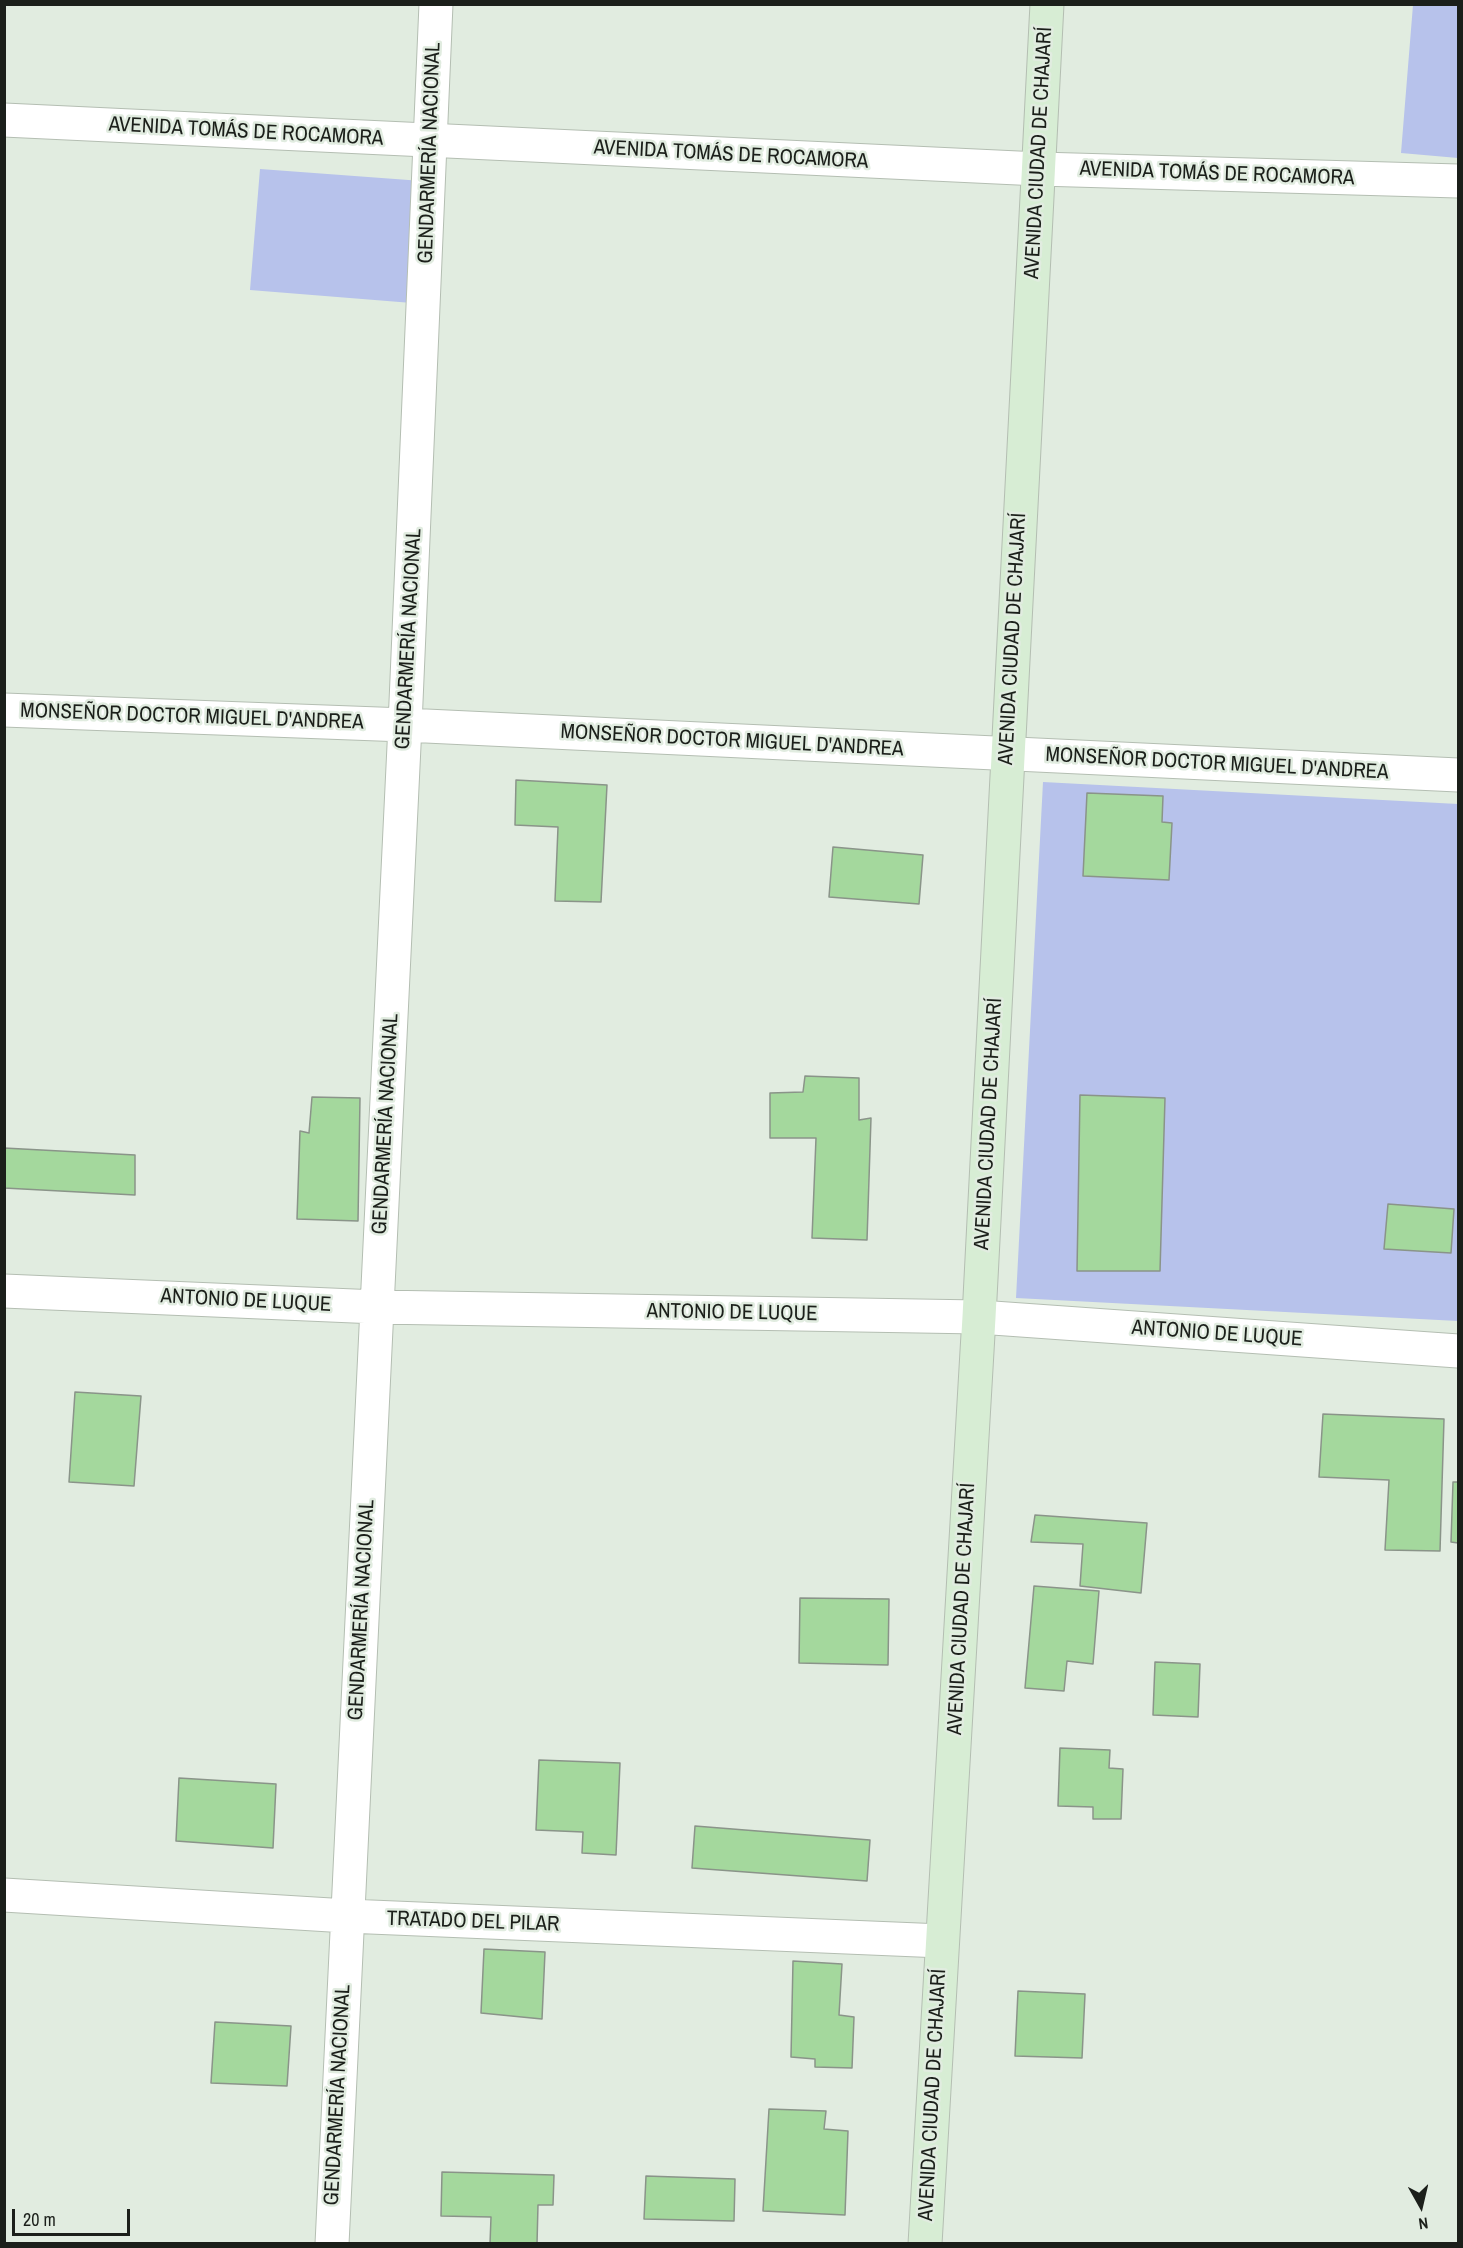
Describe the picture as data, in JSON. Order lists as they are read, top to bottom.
{
  "streets": {
    "main road": ["AVENIDA CIUDAD DE CHAJARÍ"],
    "street": [
      "AVENIDA TOMÁS DE ROCAMORA",
      "GENDARMERÍA NACIONAL",
      "MONSEÑOR DOCTOR MIGUEL D'ANDREA",
      "ANTONIO DE LUQUE",
      "TRATADO DEL PILAR"
    ]
  },
  "crossings": [
    ["AVENIDA TOMÁS DE ROCAMORA", "GENDARMERÍA NACIONAL"],
    ["AVENIDA TOMÁS DE ROCAMORA", "AVENIDA CIUDAD DE CHAJARÍ"],
    ["GENDARMERÍA NACIONAL", "MONSEÑOR DOCTOR MIGUEL D'ANDREA"],
    ["GENDARMERÍA NACIONAL", "ANTONIO DE LUQUE"],
    ["GENDARMERÍA NACIONAL", "TRATADO DEL PILAR"],
    ["AVENIDA CIUDAD DE CHAJARÍ", "MONSEÑOR DOCTOR MIGUEL D'ANDREA"],
    ["AVENIDA CIUDAD DE CHAJARÍ", "ANTONIO DE LUQUE"],
    ["AVENIDA CIUDAD DE CHAJARÍ", "TRATADO DEL PILAR"]
  ],
  "scale_bar": "20 m",
  "north": "bottom"
}
